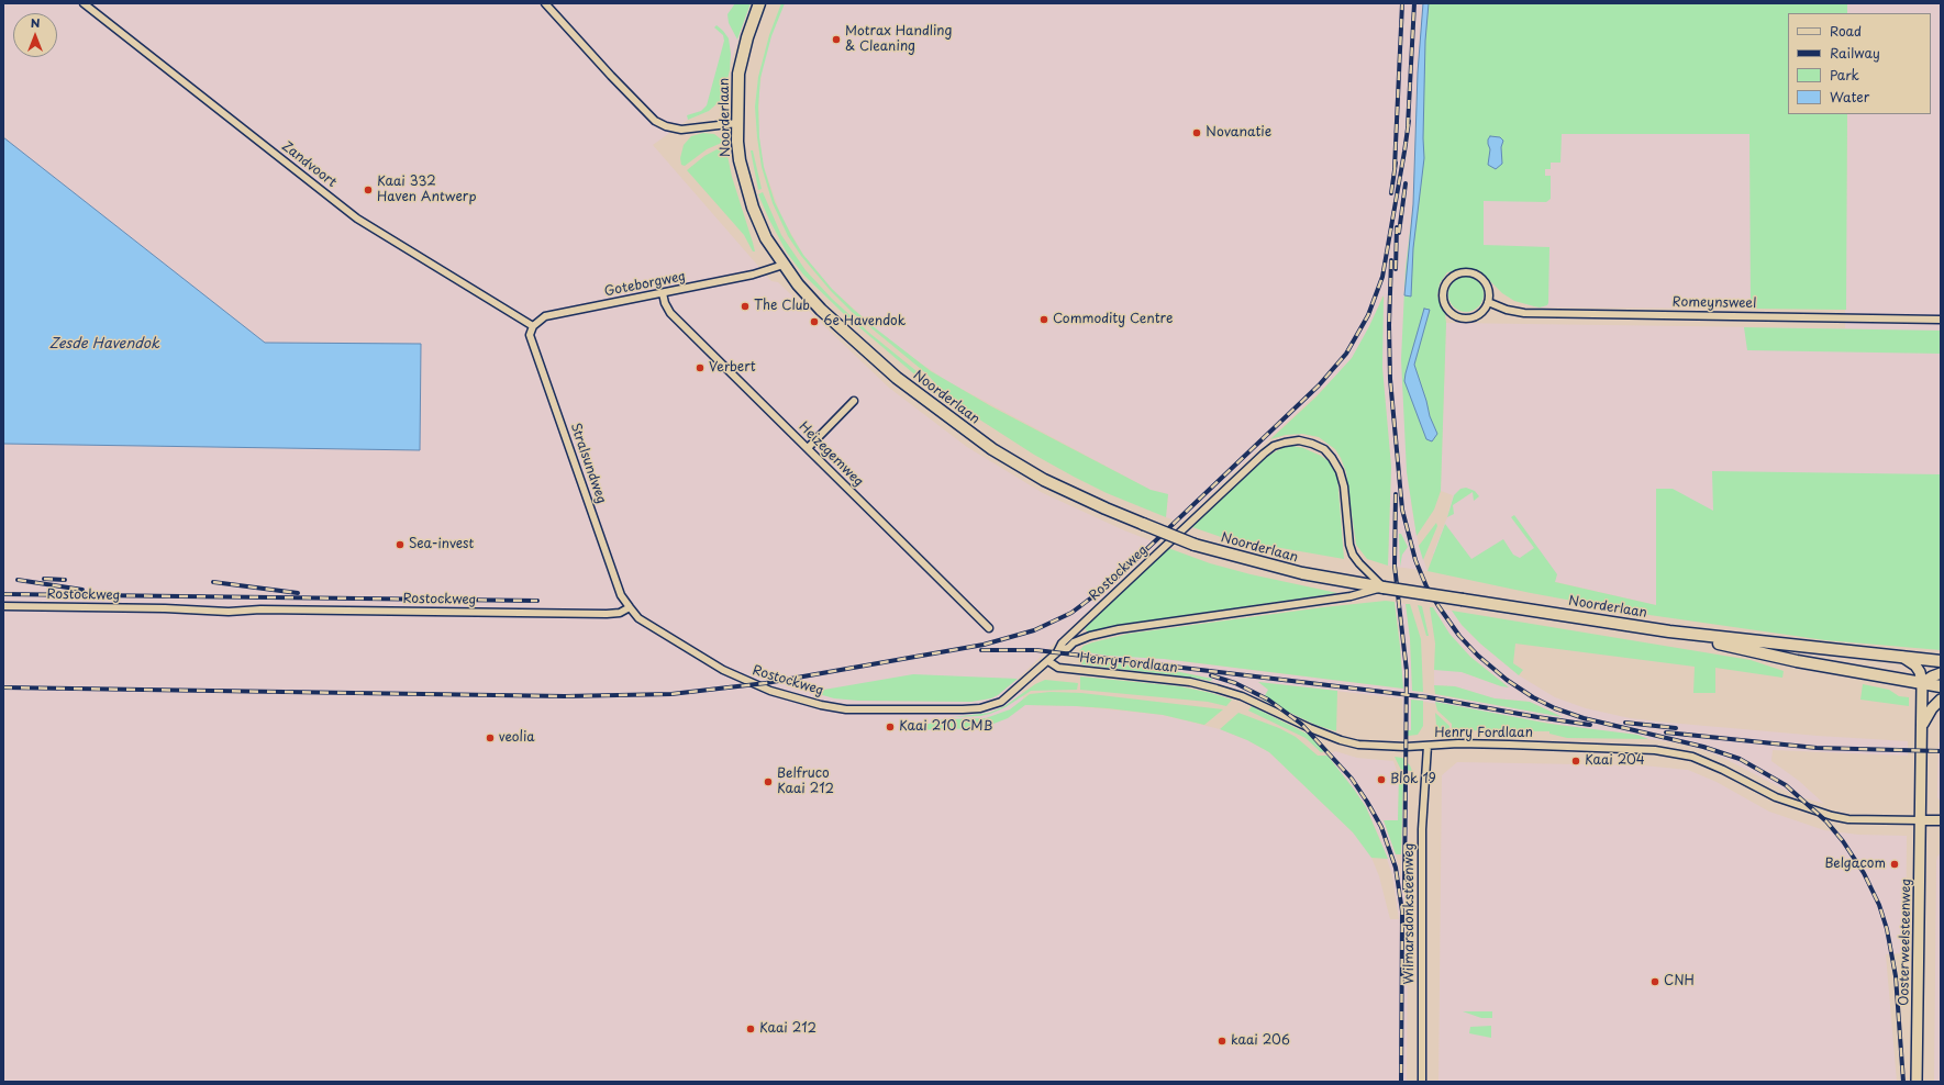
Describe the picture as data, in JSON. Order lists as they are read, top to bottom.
{
  "streets": {
    "main road": ["Noorderlaan", "Oosterweelsteenweg"],
    "street": [
      "Zandvoort",
      "Goteborgweg",
      "Romeynsweel",
      "Heizegemweg",
      "Stralsundweg",
      "Rostockweg",
      "Henry Fordlaan",
      "Wilmarsdonksteenweg"
    ]
  },
  "crossings": [
    ["Noorderlaan", "Goteborgweg"],
    ["Noorderlaan", "Rostockweg"],
    ["Noorderlaan", "Oosterweelsteenweg"],
    ["Zandvoort", "Goteborgweg"],
    ["Zandvoort", "Stralsundweg"],
    ["Goteborgweg", "Heizegemweg"],
    ["Goteborgweg", "Stralsundweg"],
    ["Stralsundweg", "Rostockweg"],
    ["Rostockweg", "Henry Fordlaan"],
    ["Henry Fordlaan", "Wilmarsdonksteenweg"],
    ["Henry Fordlaan", "Oosterweelsteenweg"]
  ],
  "water": ["Zesde Havendok"],
  "places": [
    "Motrax Handling & Cleaning",
    "Novanatie",
    "Kaai 332 Haven Antwerp",
    "The Club",
    "Commodity Centre",
    "6e Havendok",
    "Verbert",
    "Sea-invest",
    "Kaai 210 CMB",
    "veolia",
    "Kaai 204",
    "Blok 19",
    "Belfruco Kaai 212",
    "Belgacom",
    "CNH",
    "Kaai 212",
    "kaai 206"
  ],
  "legend": [
    "Road",
    "Railway",
    "Park",
    "Water"
  ],
  "north": "top"
}
